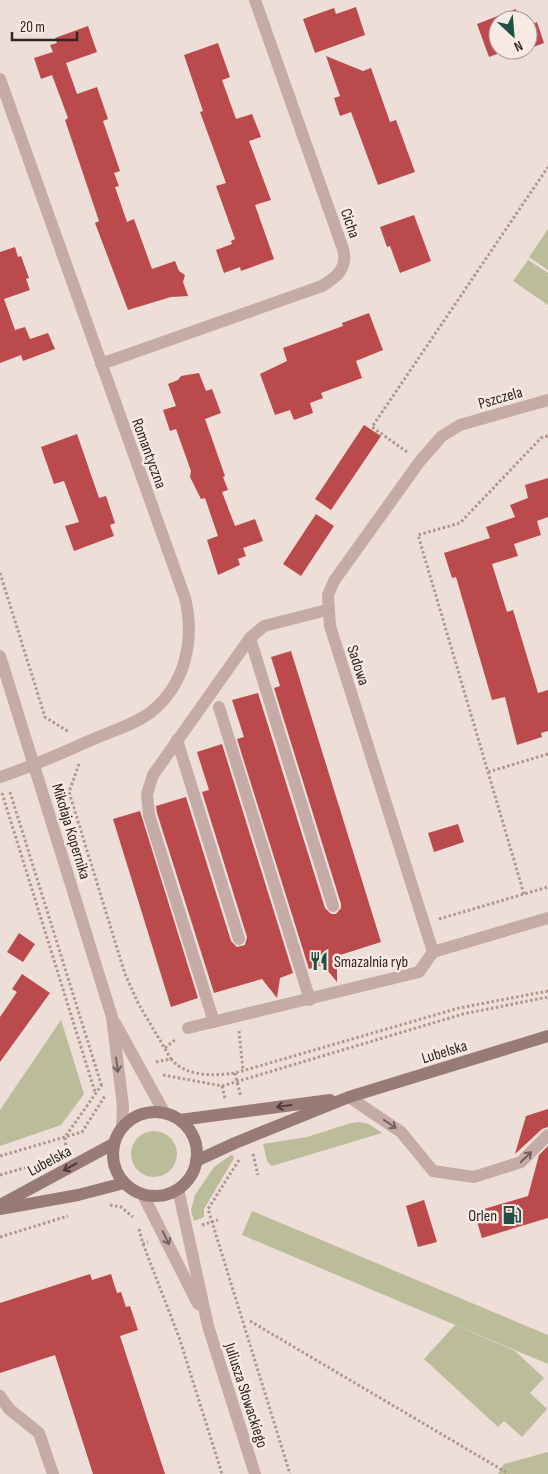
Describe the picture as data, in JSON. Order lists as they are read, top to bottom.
{
  "streets": {
    "main road": ["Lubelska"],
    "street": [
      "Cicha",
      "Pszczela",
      "Romantyczna",
      "Sadowa",
      "Mikołaja Kopernika",
      "Juliusza Słowackiego"
    ]
  },
  "crossings": [
    ["Cicha", "Romantyczna"],
    ["Pszczela", "Sadowa"],
    ["Romantyczna", "Mikołaja Kopernika"],
    ["Mikołaja Kopernika", "Lubelska"],
    ["Mikołaja Kopernika", "Juliusza Słowackiego"],
    ["Lubelska", "Juliusza Słowackiego"]
  ],
  "places": {
    "restaurant": ["Smazalnia ryb"],
    "fuel station": ["Orlen"]
  },
  "scale_bar": "20 m",
  "north": "bottom right"
}
